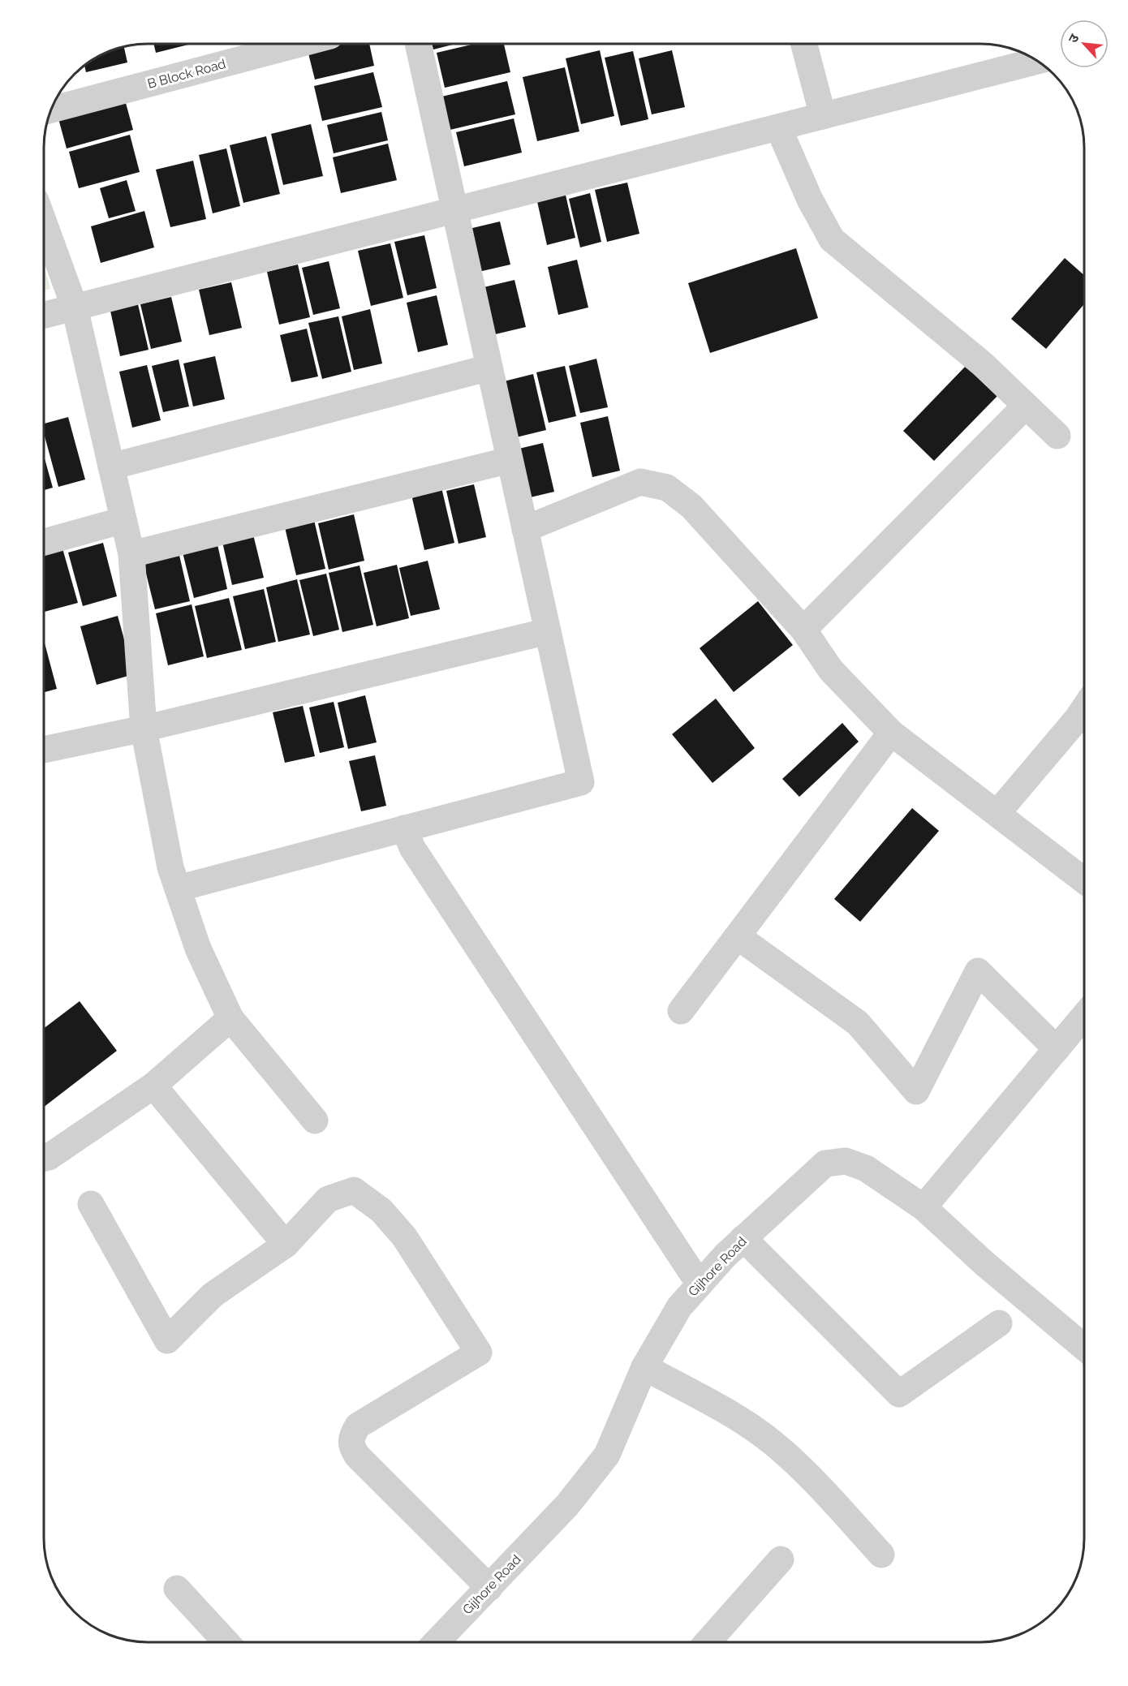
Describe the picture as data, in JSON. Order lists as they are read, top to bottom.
{
  "streets": {
    "street": ["B Block Road", "Gijhore Road"]
  },
  "north": "top left"
}
